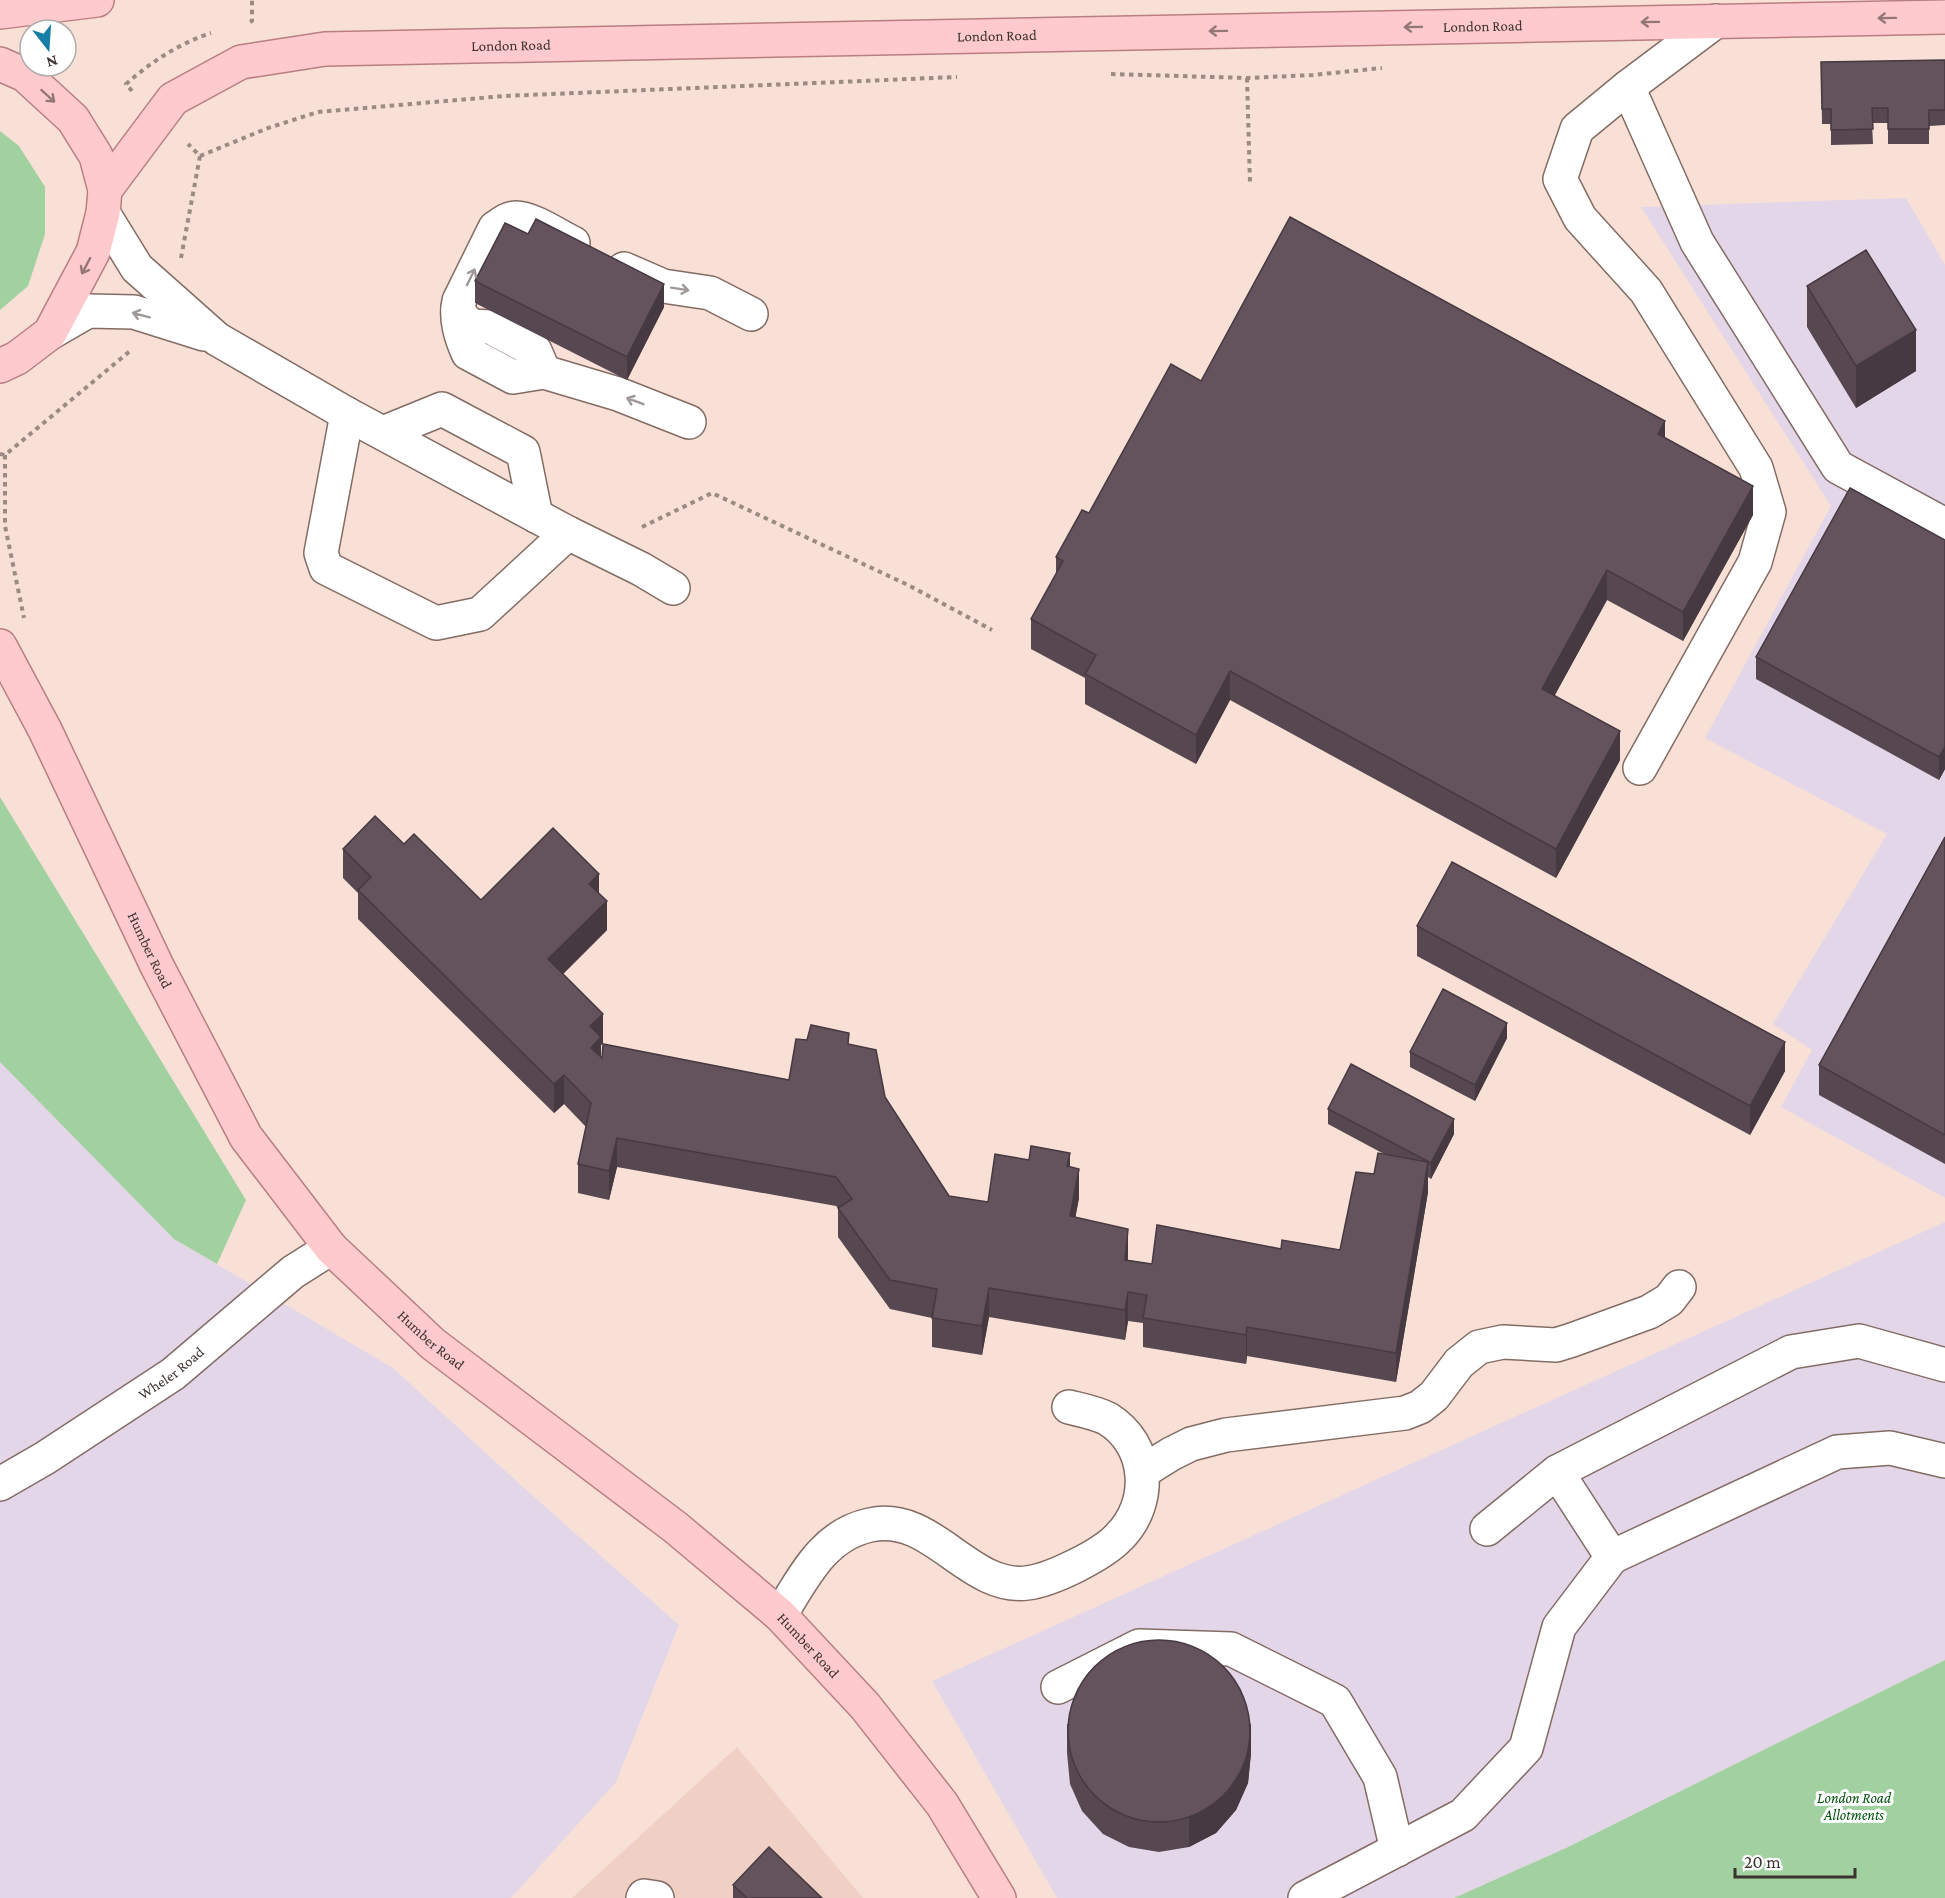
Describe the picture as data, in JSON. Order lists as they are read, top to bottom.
{
  "streets": {
    "main road": ["London Road", "Humber Road"],
    "street": ["Wheler Road"]
  },
  "crossings": [
    ["Humber Road", "Wheler Road"]
  ],
  "one_way": ["London Road"],
  "parks": ["London Road Allotments"],
  "scale_bar": "20 m",
  "north": "bottom"
}
